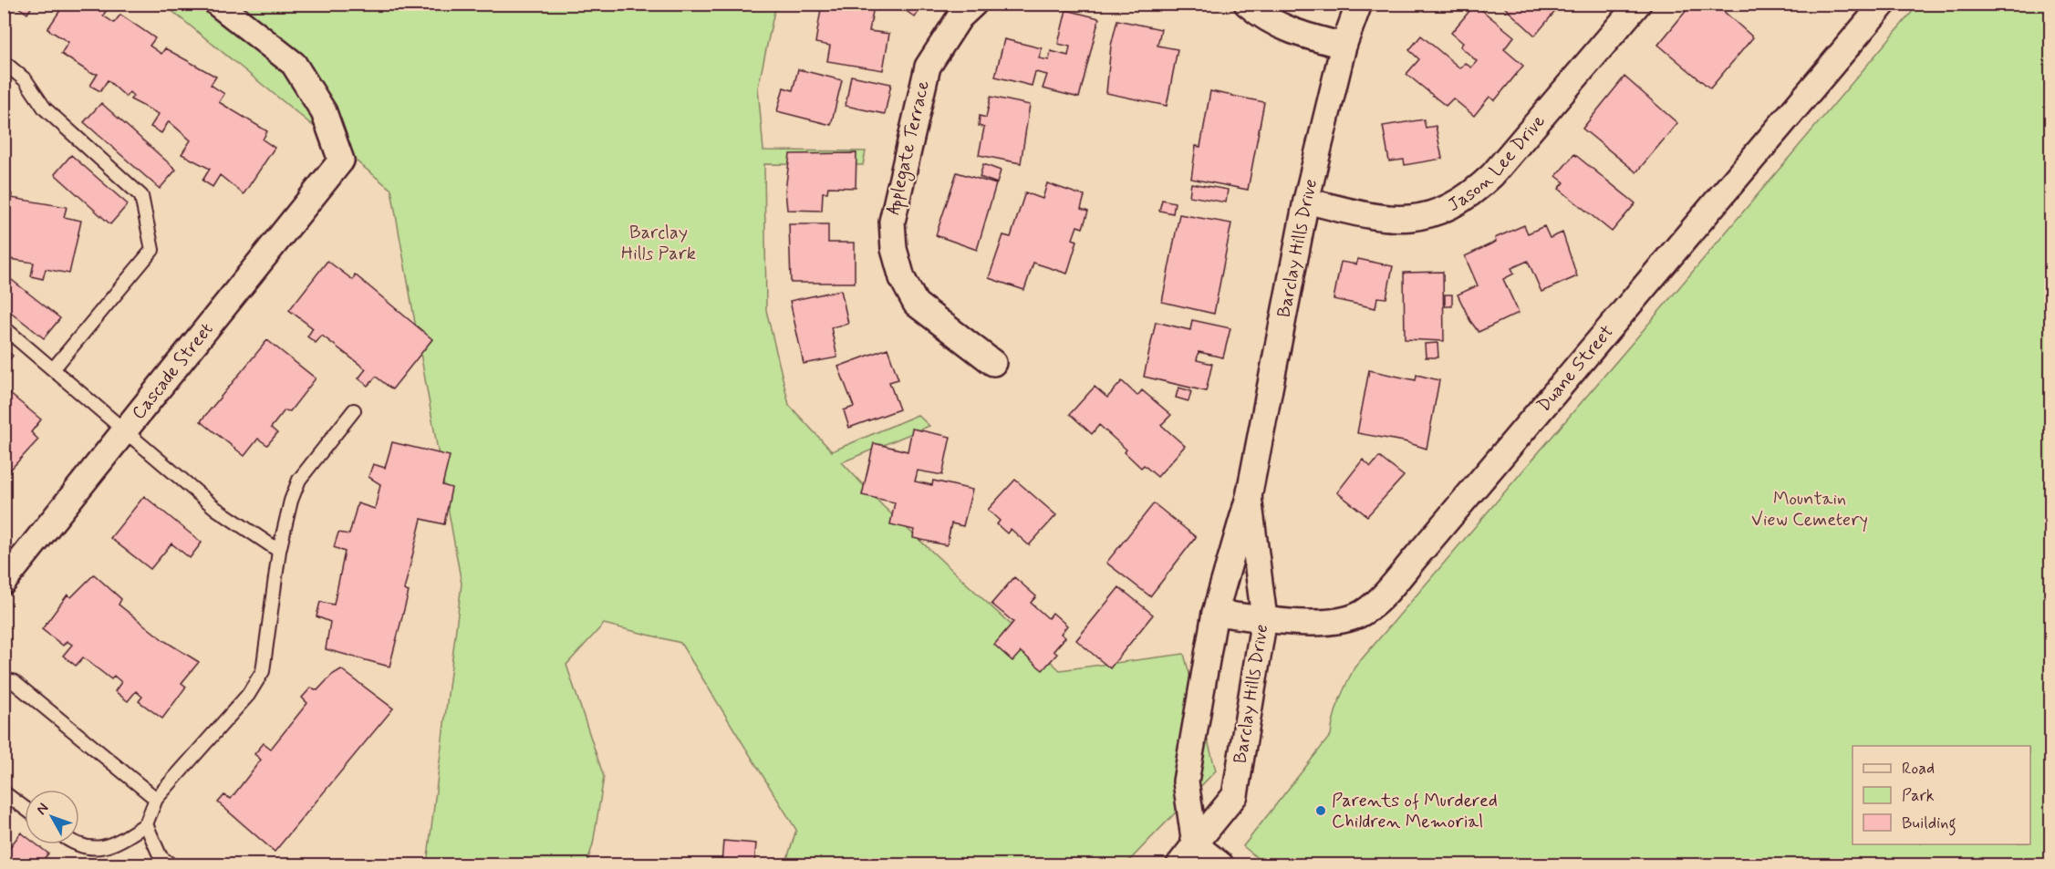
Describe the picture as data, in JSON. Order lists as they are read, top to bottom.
{
  "streets": {
    "street": [
      "Applegate Terrace",
      "Jason Lee Drive",
      "Barclay Hills Drive",
      "Duane Street",
      "Cascade Street"
    ]
  },
  "crossings": [
    ["Jason Lee Drive", "Barclay Hills Drive"],
    ["Barclay Hills Drive", "Duane Street"]
  ],
  "parks": ["Barclay Hills Park", "Mountain View Cemetery"],
  "places": ["Parents of Murdered Children Memorial"],
  "legend": ["Road", "Park", "Building"],
  "north": "top left"
}
